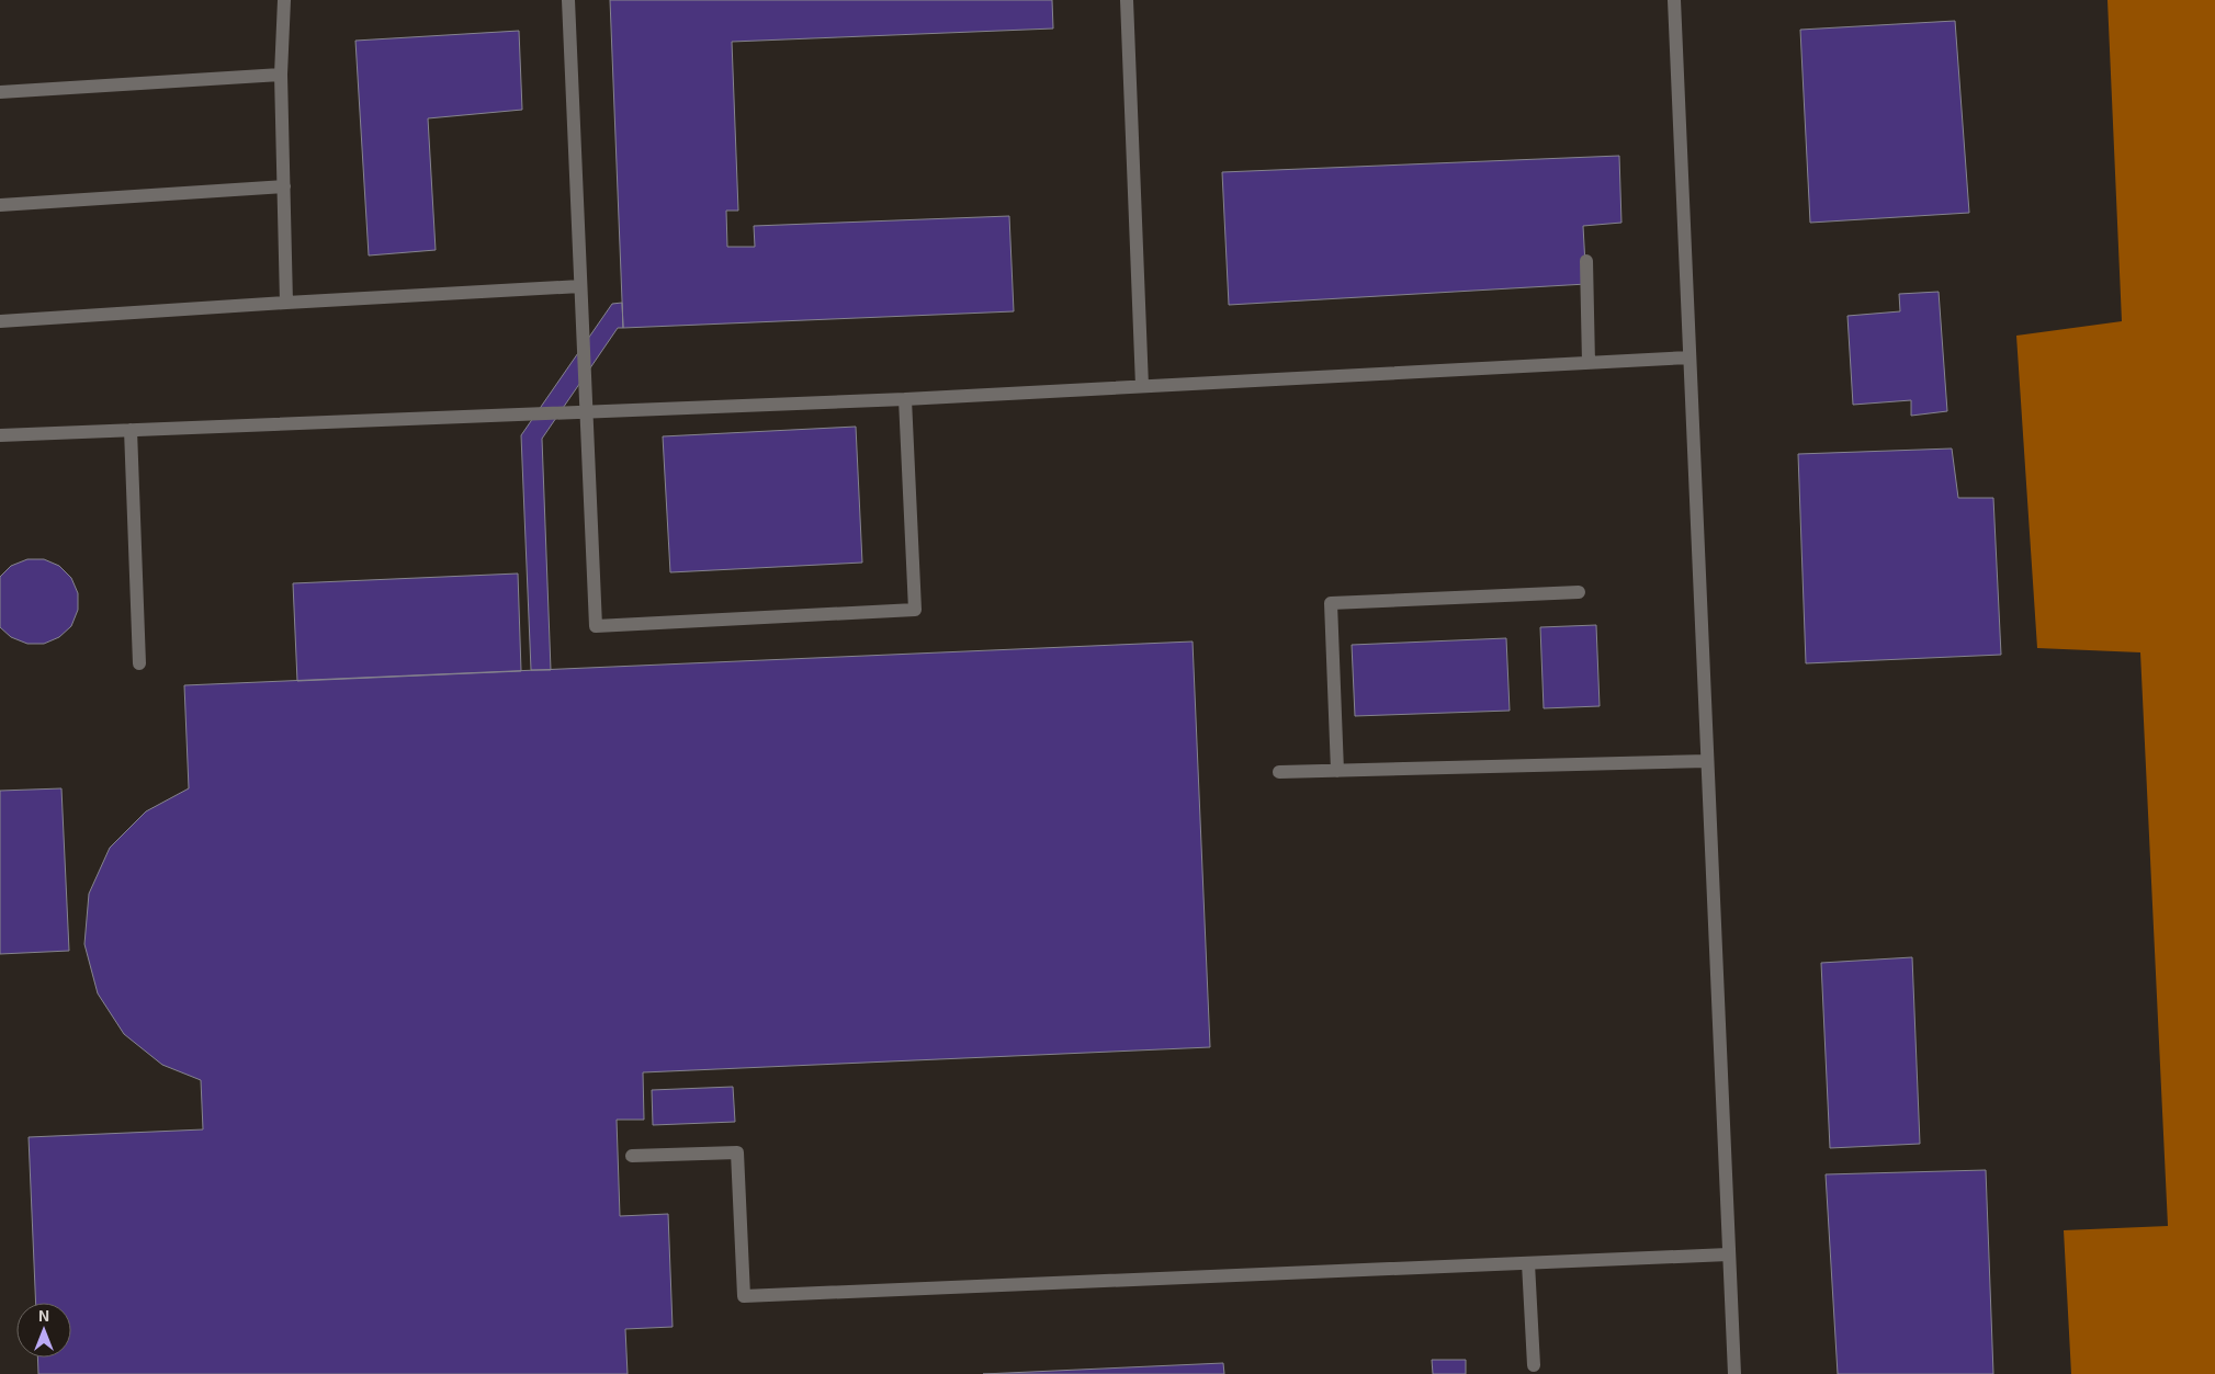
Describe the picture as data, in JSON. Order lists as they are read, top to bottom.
{
  "north": "top"
}
